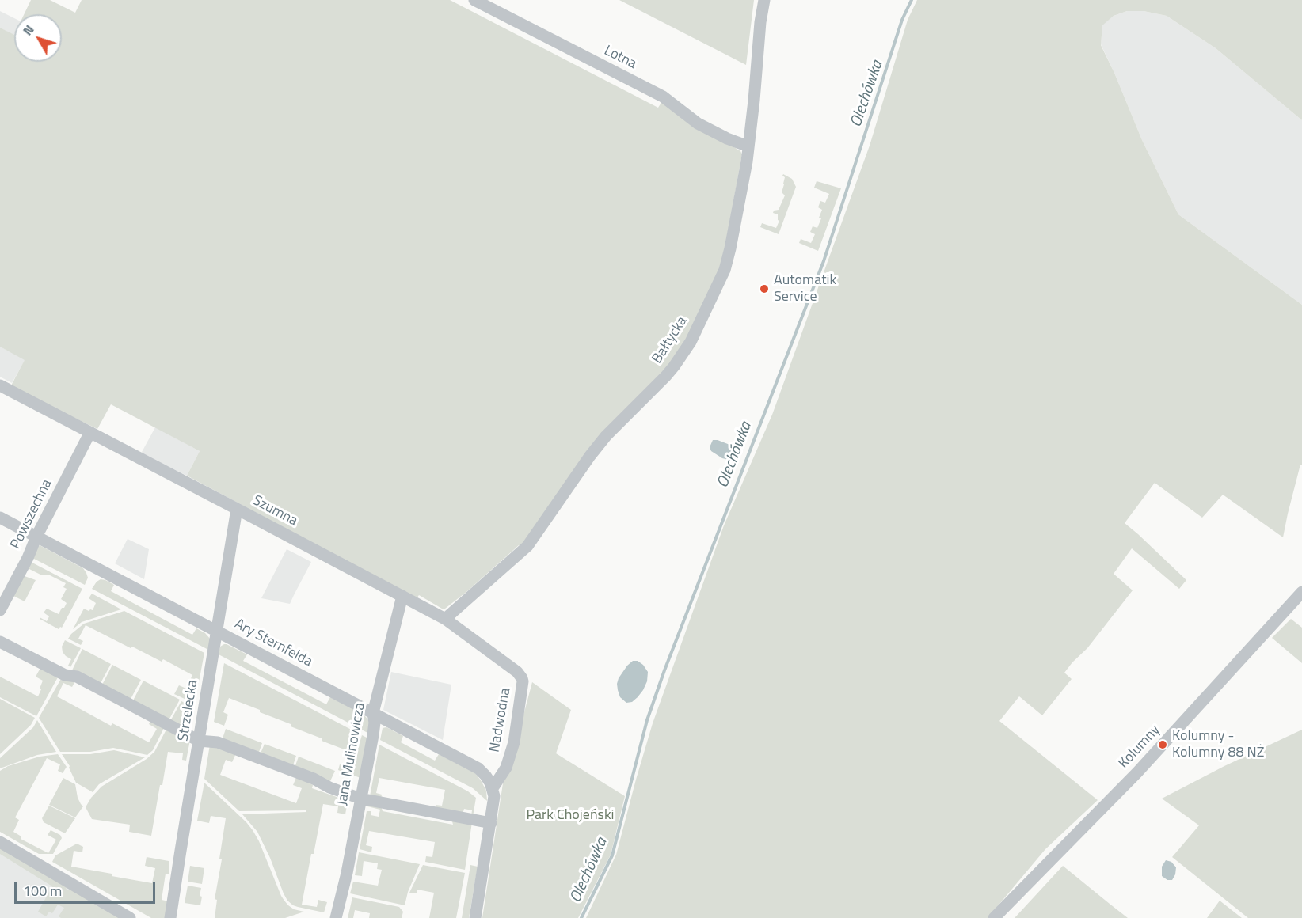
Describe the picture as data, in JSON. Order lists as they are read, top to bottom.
{
  "streets": {
    "street": [
      "Lotna",
      "Bałtycka",
      "Szumna",
      "Powszechna",
      "Ary Sternfelda",
      "Strzelecka",
      "Nadwodna",
      "Kolumny",
      "Jana Mulinowicza"
    ]
  },
  "crossings": [
    ["Lotna", "Bałtycka"],
    ["Bałtycka", "Szumna"],
    ["Szumna", "Powszechna"],
    ["Szumna", "Strzelecka"],
    ["Szumna", "Nadwodna"],
    ["Szumna", "Jana Mulinowicza"],
    ["Powszechna", "Ary Sternfelda"],
    ["Ary Sternfelda", "Strzelecka"],
    ["Ary Sternfelda", "Nadwodna"],
    ["Ary Sternfelda", "Jana Mulinowicza"]
  ],
  "water": ["Olechówka"],
  "parks": ["Park Chojeński"],
  "places": ["Automatik Service", "Kolumny - Kolumny 88 NŻ"],
  "scale_bar": "100 m",
  "north": "top left"
}
